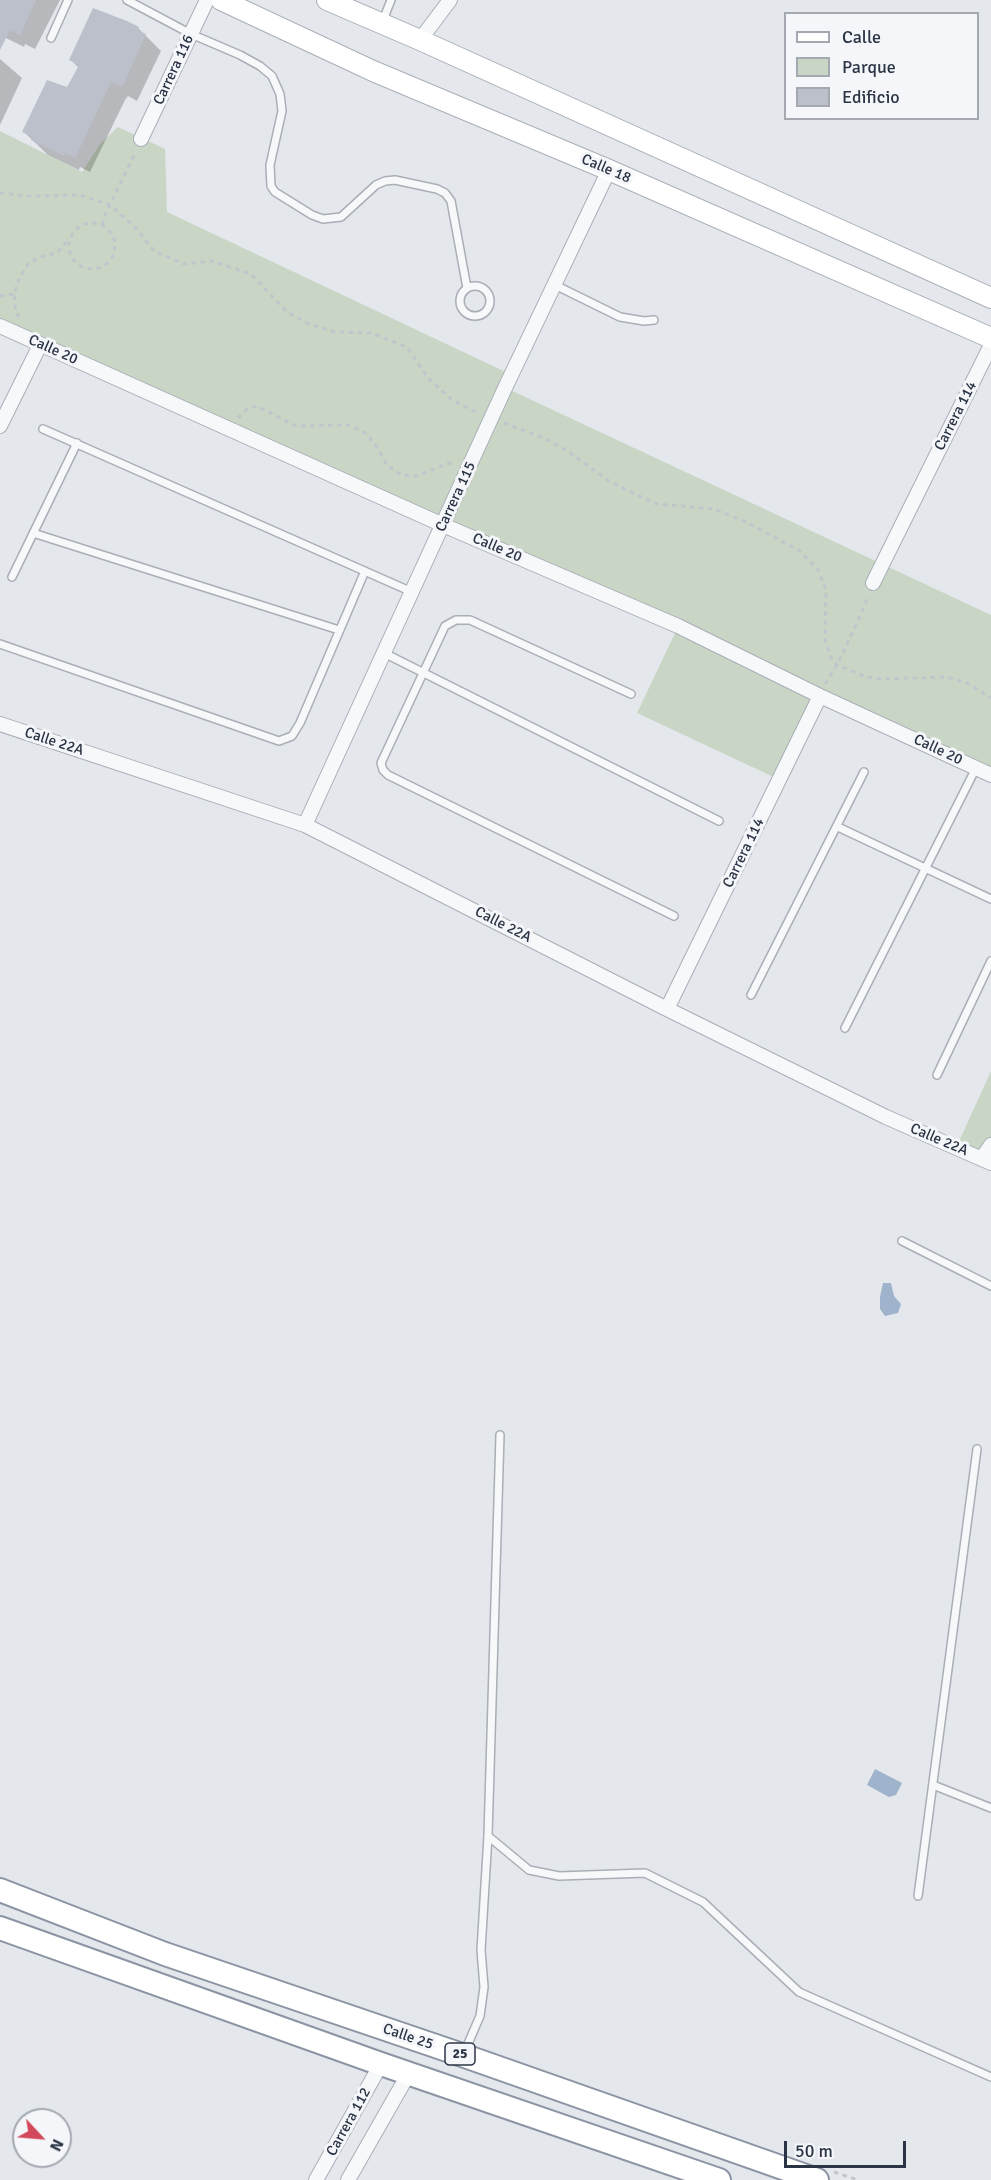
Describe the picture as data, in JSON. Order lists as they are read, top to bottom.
{
  "streets": {
    "highway": ["Calle 25", "25"],
    "main road": ["Calle 18"],
    "street": [
      "Carrera 116",
      "Calle 20",
      "Carrera 114",
      "Carrera 115",
      "Calle 22A",
      "Carrera 112"
    ]
  },
  "crossings": [
    ["Calle 18", "Carrera 115"],
    ["Calle 20", "Carrera 114"],
    ["Calle 20", "Carrera 115"],
    ["Carrera 114", "Calle 22A"],
    ["Carrera 115", "Calle 22A"],
    ["25", "Carrera 112"]
  ],
  "legend": ["Calle", "Parque", "Edificio"],
  "scale_bar": "50 m",
  "north": "bottom right"
}
